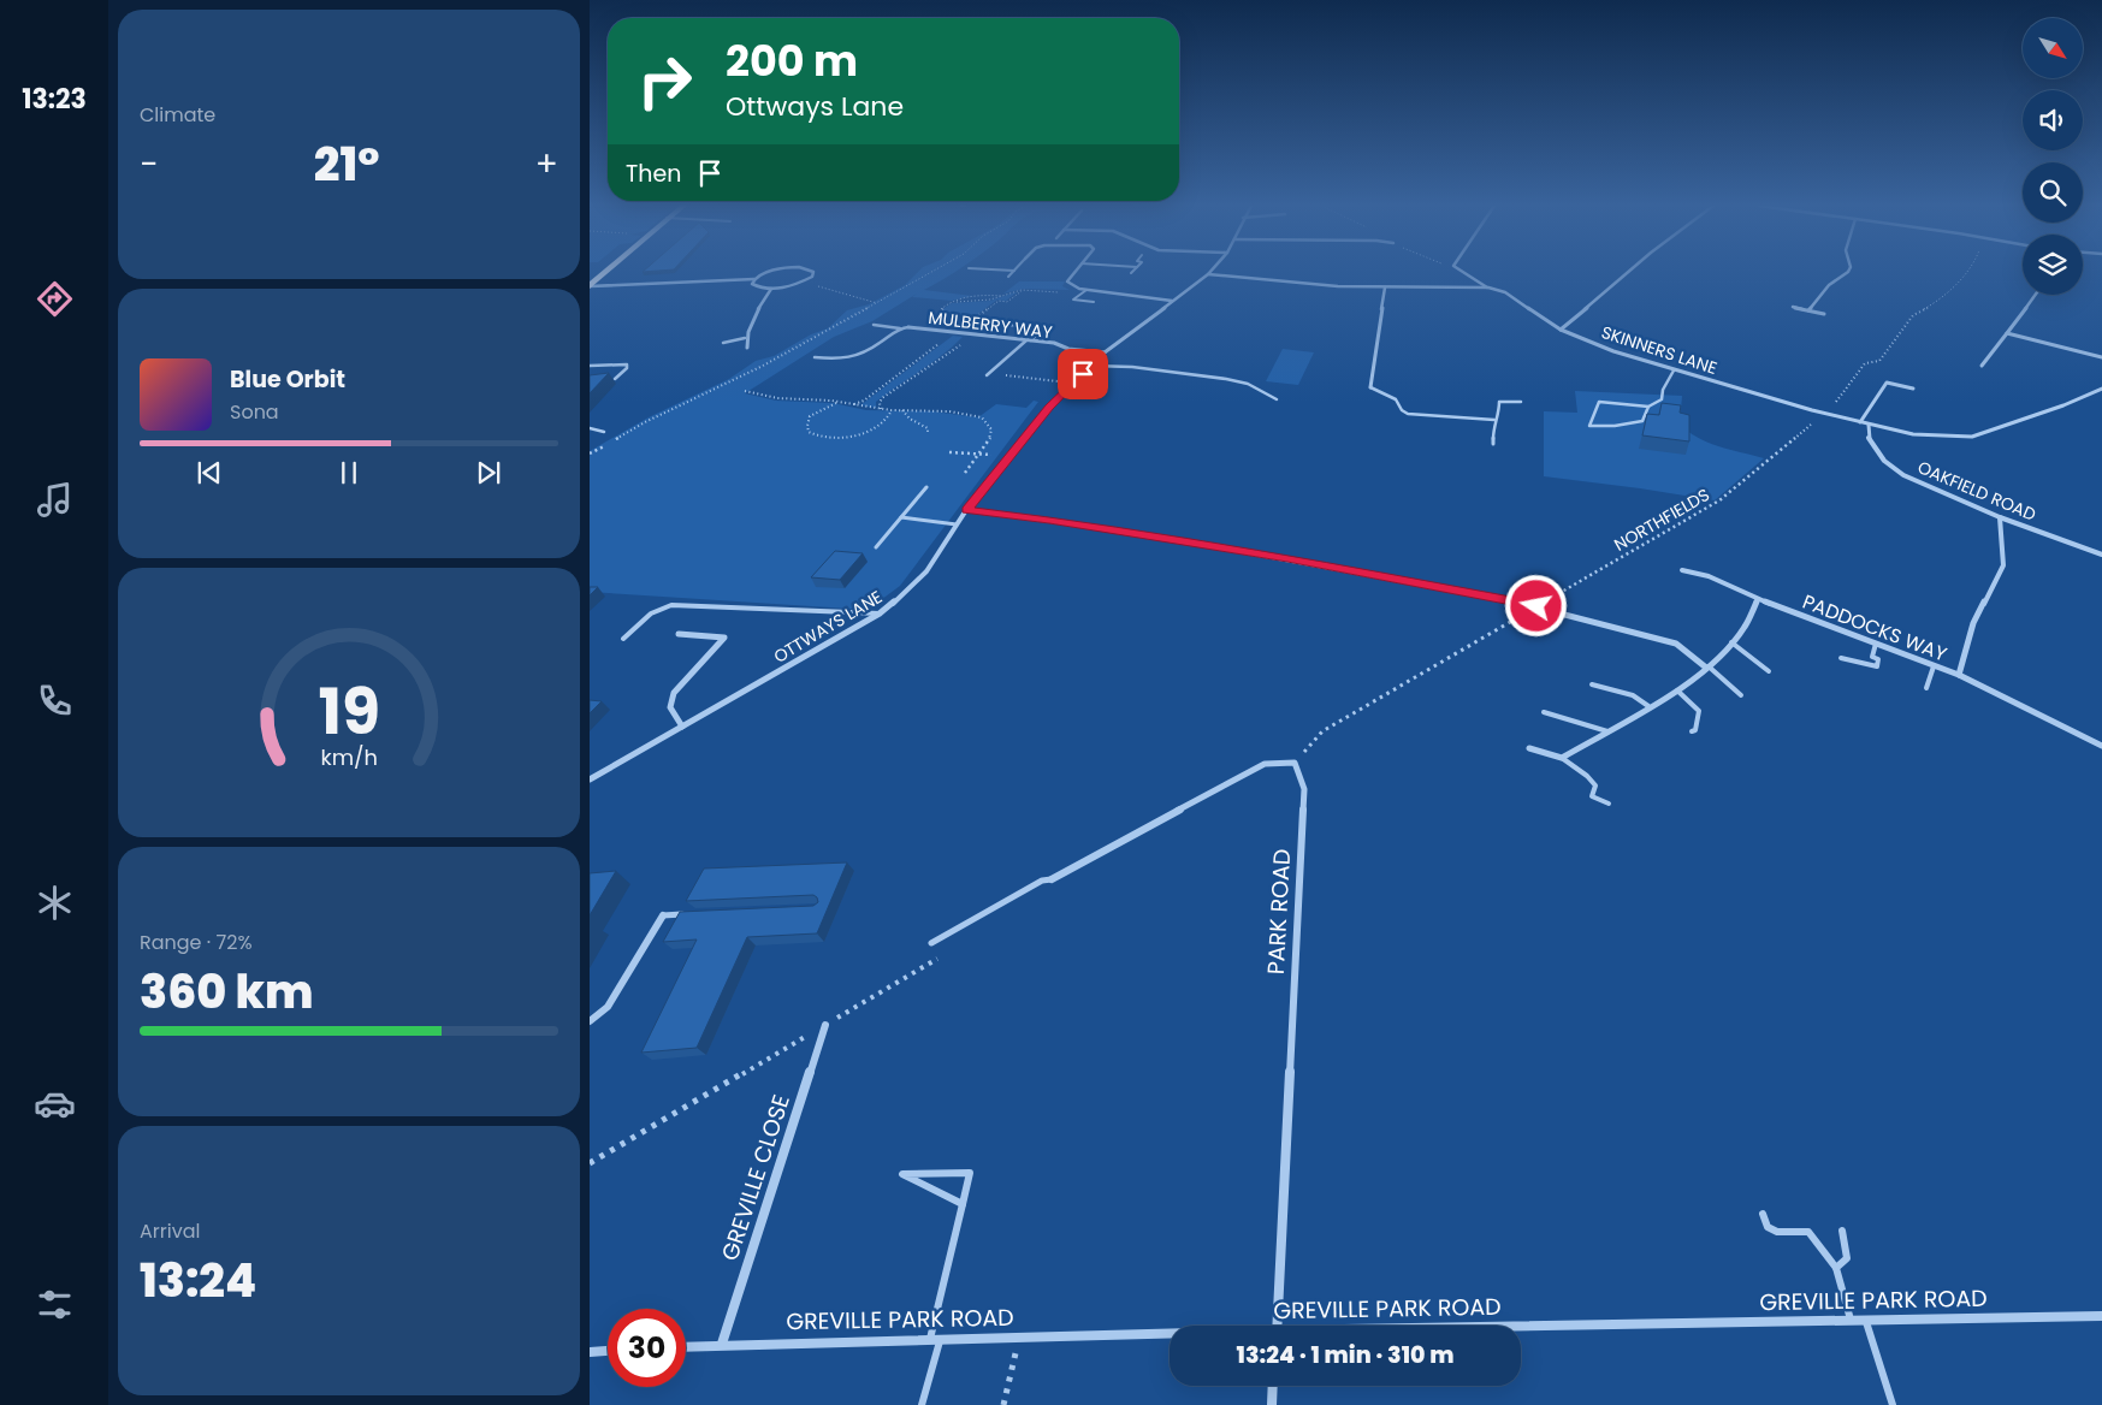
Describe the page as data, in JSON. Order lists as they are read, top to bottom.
{
  "streets": {
    "street": [
      "MULBERRY WAY",
      "SKINNERS LANE",
      "OAKFIELD ROAD",
      "OTTWAYS LANE",
      "PADDOCKS WAY",
      "PARK ROAD",
      "GREVILLE CLOSE",
      "GREVILLE PARK ROAD"
    ],
    "path": ["NORTHFIELDS"]
  },
  "crossings": [
    ["MULBERRY WAY", "OTTWAYS LANE"],
    ["SKINNERS LANE", "OAKFIELD ROAD"],
    ["SKINNERS LANE", "NORTHFIELDS"],
    ["SKINNERS LANE", "OTTWAYS LANE"],
    ["OAKFIELD ROAD", "PADDOCKS WAY"],
    ["NORTHFIELDS", "PARK ROAD"],
    ["GREVILLE CLOSE", "GREVILLE PARK ROAD"]
  ],
  "north": "bottom right",
  "page": {
    "tabs": "13:23",
    "tile": [
      "Climate",
      ["Range · 72%", "360 km"],
      ["Arrival", "13:24"]
    ],
    "turn": ["200 m", "Ottways Lane"],
    "heat": ["−", "21°", "+"],
    "then": "Then",
    "song": ["Blue Orbit", "Sona"],
    "limit": "30",
    "trip": "13:24 · 1 min · 310 m",
    "gauge": ["19", "km/h"]
  }
}
